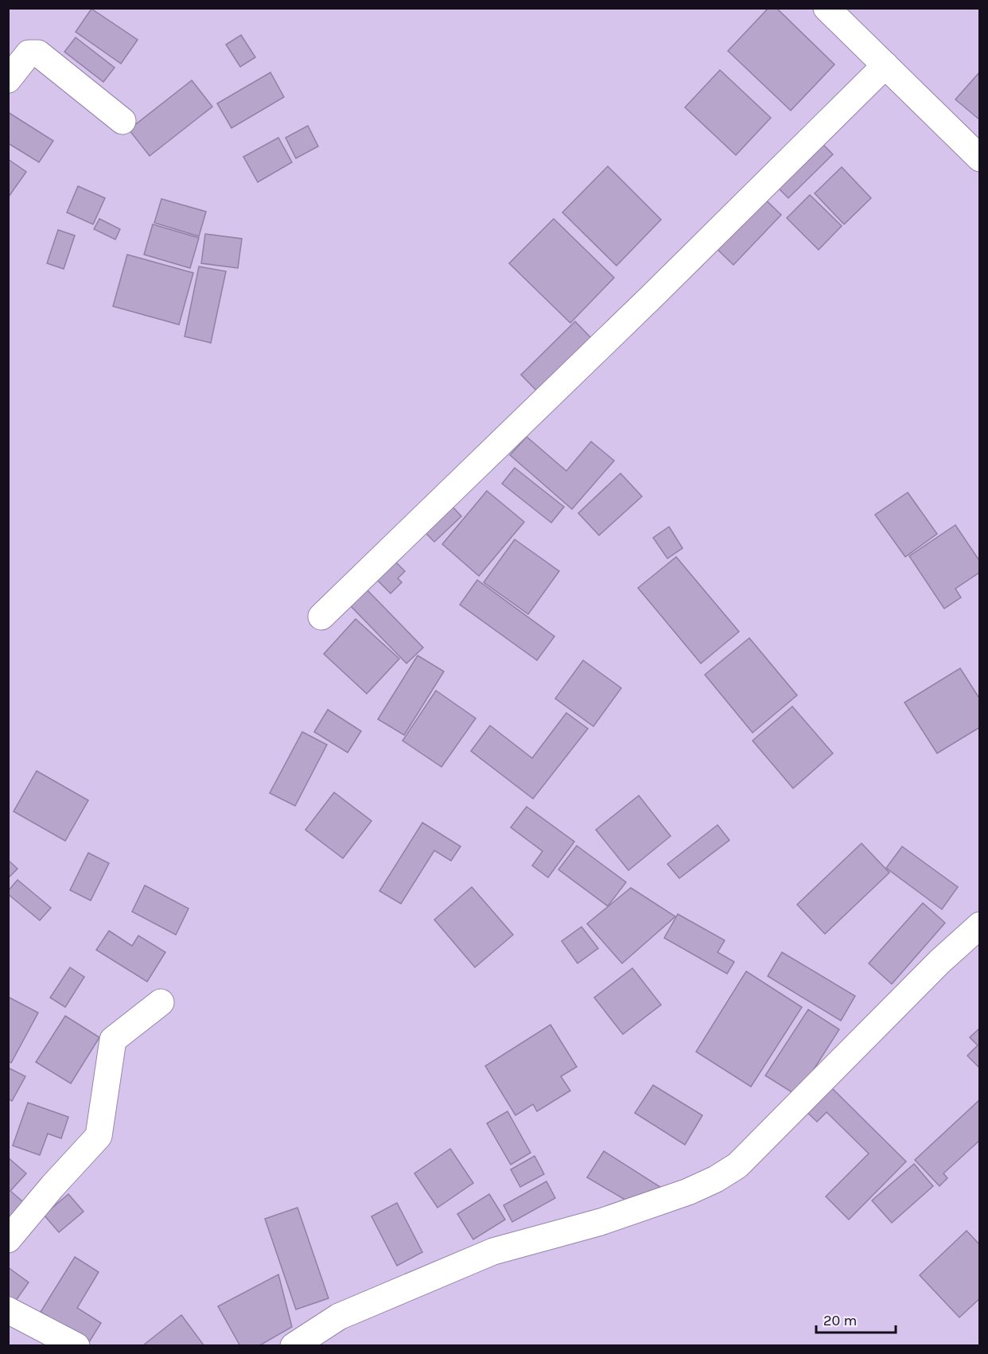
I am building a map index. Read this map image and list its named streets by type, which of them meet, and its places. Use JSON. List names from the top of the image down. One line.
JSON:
{"scale_bar":"20 m"}
